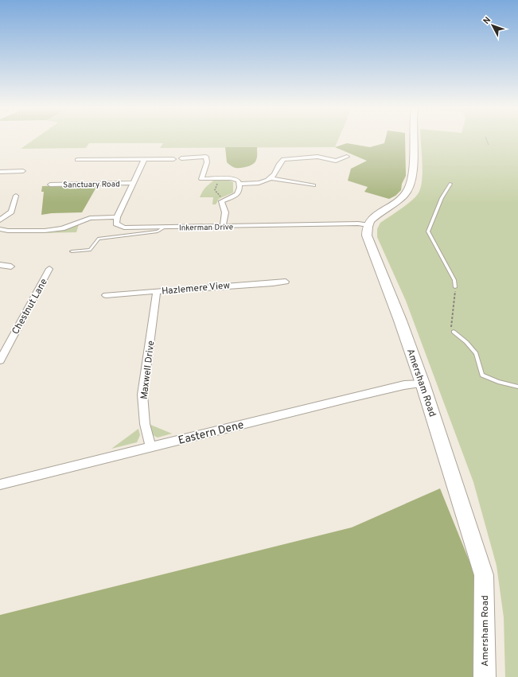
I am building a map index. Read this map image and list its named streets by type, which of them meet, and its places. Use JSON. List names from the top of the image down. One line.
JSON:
{"streets":{"main road":["Amersham Road"],"street":["Sanctuary Road","Inkerman Drive","Hazlemere View","Chestnut Lane","Maxwell Drive","Eastern Dene"]},"crossings":[["Inkerman Drive","Amersham Road"],["Hazlemere View","Maxwell Drive"],["Maxwell Drive","Eastern Dene"],["Amersham Road","Eastern Dene"]],"north":"top left"}
